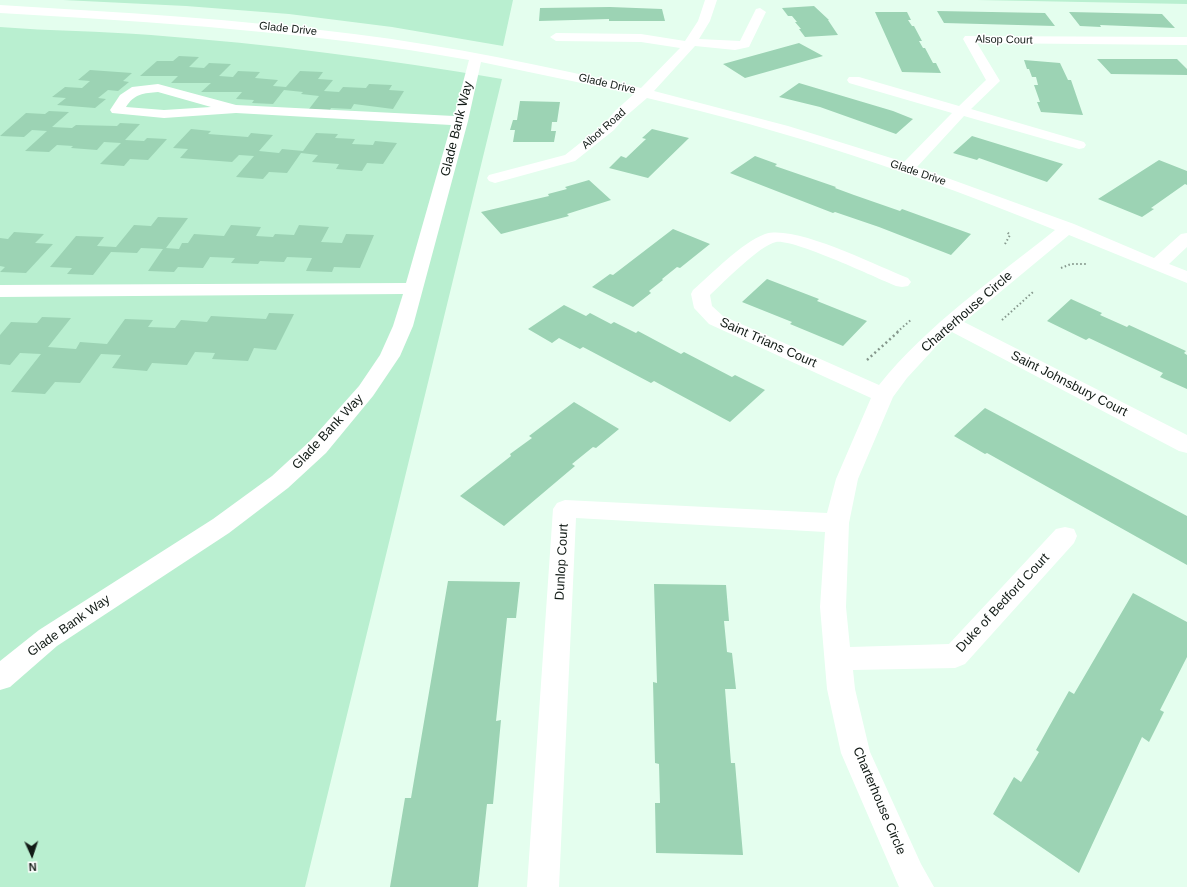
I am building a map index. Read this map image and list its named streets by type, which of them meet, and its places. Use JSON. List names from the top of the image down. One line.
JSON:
{"streets":{"street":["Glade Drive","Alsop Court","Glade Bank Way","Albot Road","Charterhouse Circle","Saint Trians Court","Saint Johnsbury Court","Dunlop Court","Duke of Bedford Court"]},"crossings":[["Glade Drive","Alsop Court"],["Glade Drive","Glade Bank Way"],["Glade Drive","Albot Road"],["Glade Drive","Charterhouse Circle"],["Charterhouse Circle","Saint Trians Court"],["Charterhouse Circle","Saint Johnsbury Court"],["Charterhouse Circle","Dunlop Court"],["Charterhouse Circle","Duke of Bedford Court"]],"north":"bottom"}
